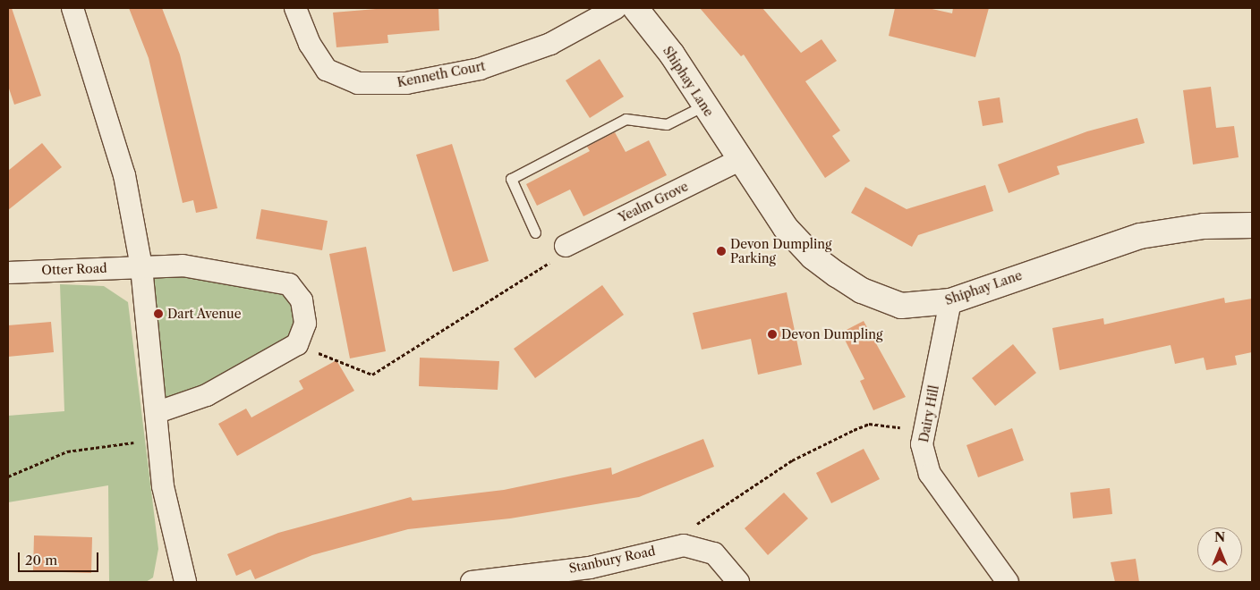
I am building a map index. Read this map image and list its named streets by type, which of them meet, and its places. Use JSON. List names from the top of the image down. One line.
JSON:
{"streets":{"street":["Kenneth Court","Shiphay Lane","Yealm Grove","Otter Road","Dairy Hill","Stanbury Road"]},"crossings":[["Shiphay Lane","Yealm Grove"],["Shiphay Lane","Dairy Hill"]],"places":["Devon Dumpling Parking","Dart Avenue","Devon Dumpling"],"scale_bar":"20 m","north":"top"}
